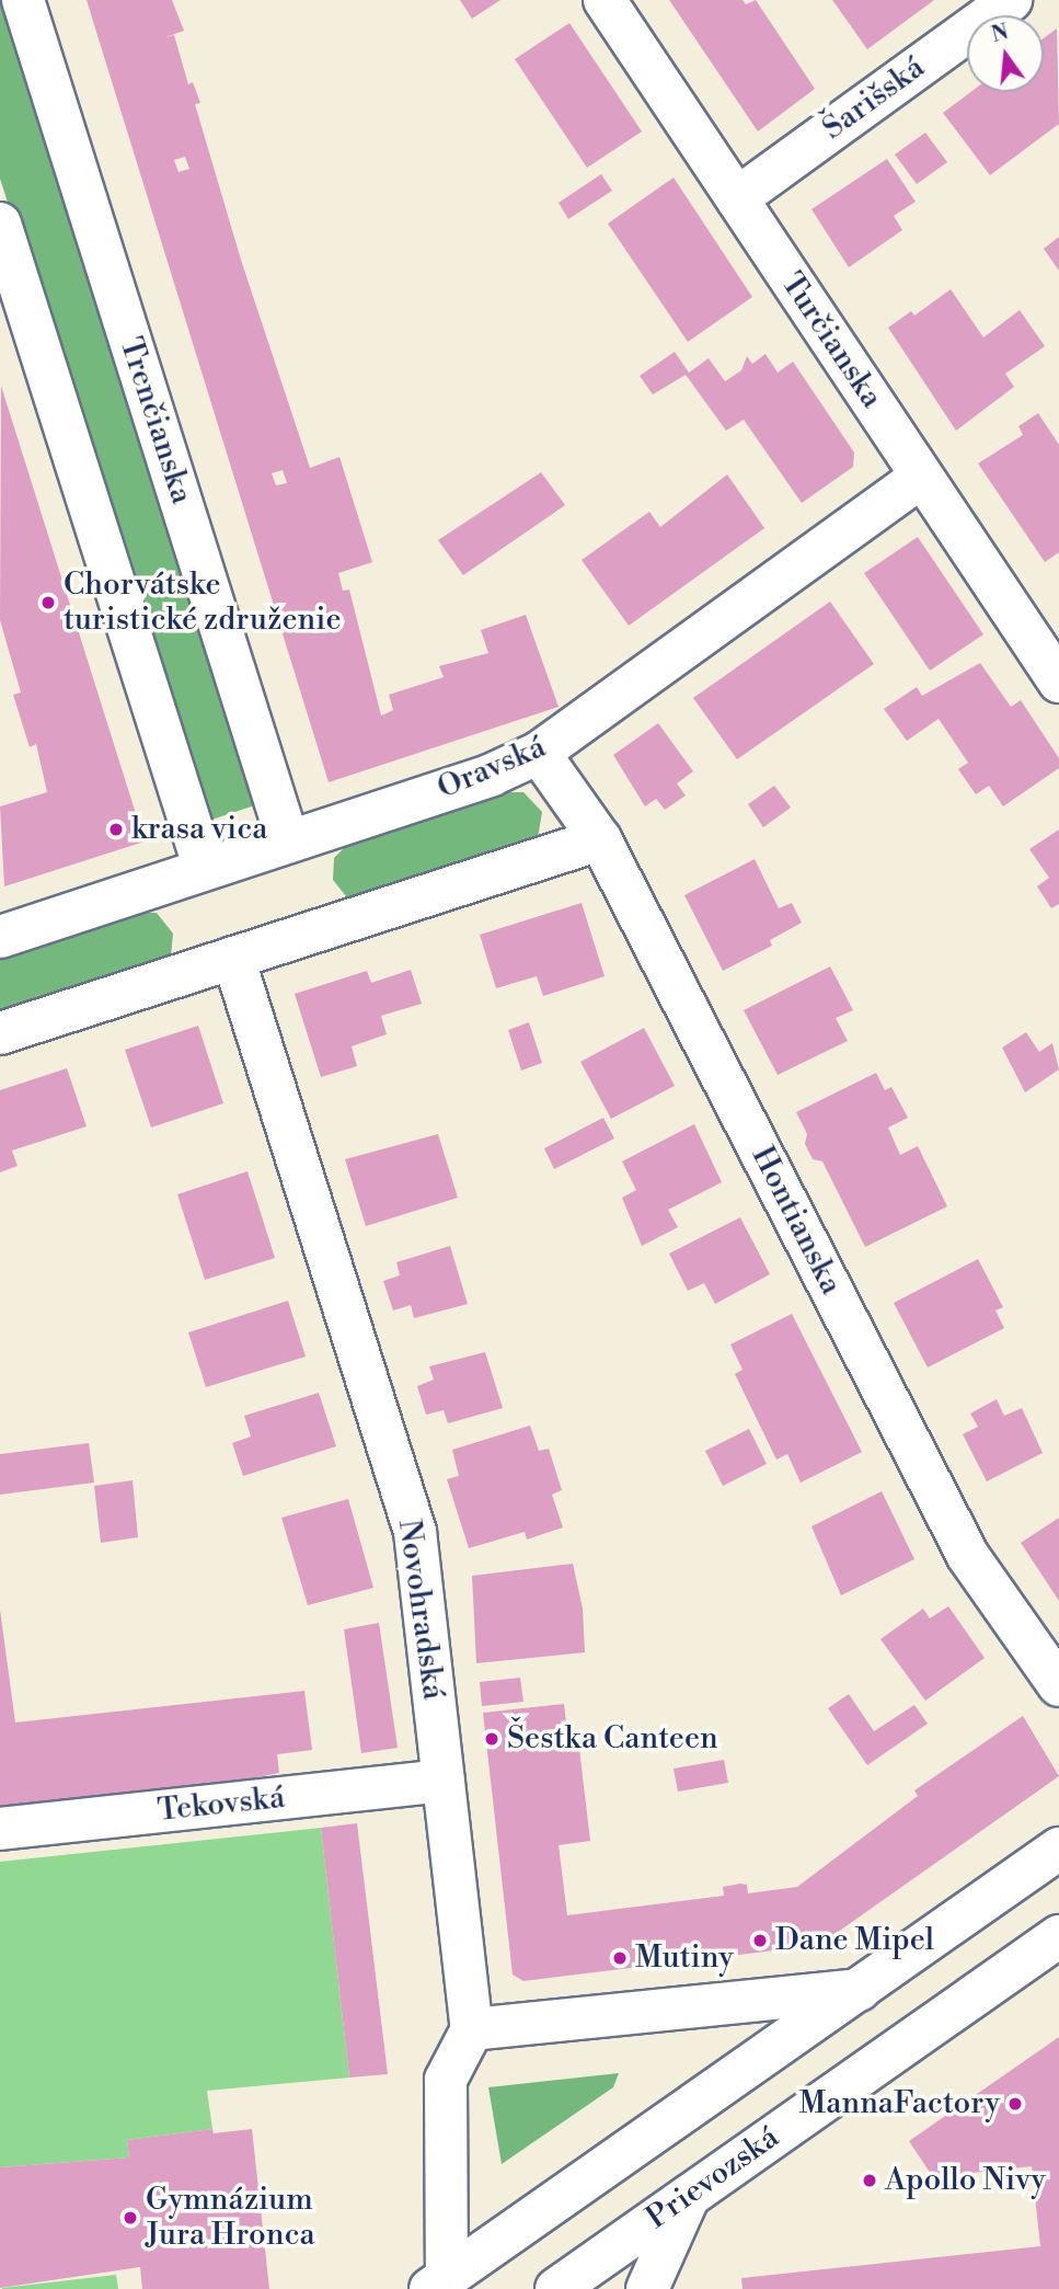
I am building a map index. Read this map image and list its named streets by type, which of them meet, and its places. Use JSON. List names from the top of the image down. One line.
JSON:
{"streets":{"street":["Šarišská","Turčianska","Trenčianska","Oravská","Hontianska","Novohradská","Tekovská","Prievozská"]},"crossings":[["Šarišská","Turčianska"],["Turčianska","Oravská"],["Trenčianska","Oravská"],["Oravská","Hontianska"],["Novohradská","Tekovská"]],"places":["Chorvátske turistické združenie","krasa vica","Šestka Canteen","Dane Mipel","Mutiny","MannaFactory","Apollo Nivy","Gymnázium Jura Hronca"],"north":"top"}
